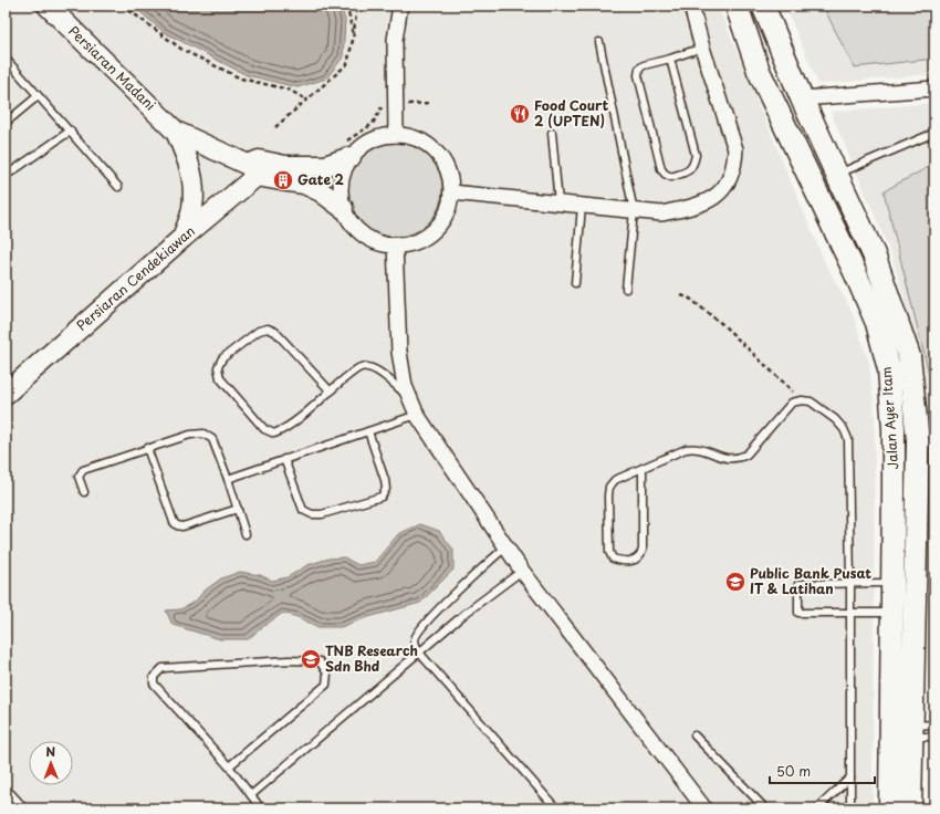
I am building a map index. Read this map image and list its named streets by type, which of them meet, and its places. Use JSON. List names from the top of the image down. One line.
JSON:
{"streets":{"main road":["Jalan Ayer Itam"],"street":["Persiaran Madani","Persiaran Cendekiawan"]},"places":{"restaurant":["Food Court 2 (UPTEN)"],"building":["Gate 2"],"school or university":["Public Bank Pusat IT & Latihan","TNB Research Sdn Bhd"]},"scale_bar":"50 m","north":"top"}
